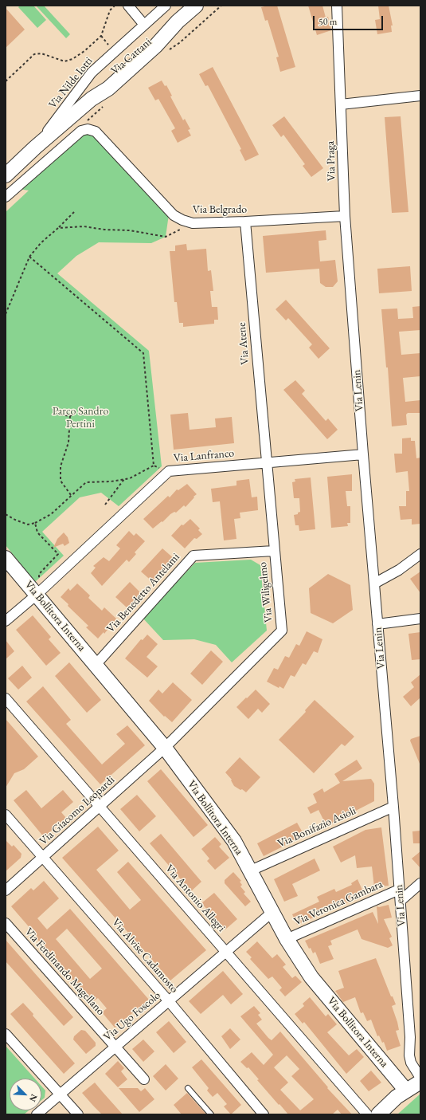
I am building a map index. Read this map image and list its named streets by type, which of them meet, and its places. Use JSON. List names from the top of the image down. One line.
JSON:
{"streets":{"street":["Via Cattani","Via Nilde Iotti","Via Praga","Via Belgrado","Via Atene","Via Lenin","Via Lanfranco","Via Wiligelmo","Via Benedetto Antelami","Via Bollitora Interna","Via Giacomo Leopardi","Via Bonifazio Asioli","Via Antonio Allegri","Via Veronica Gambara","Via Alvise Cadamosto","Via Ferdinando Magellano","Via Ugo Foscolo"]},"crossings":[["Via Cattani","Via Nilde Iotti"],["Via Praga","Via Belgrado"],["Via Praga","Via Lenin"],["Via Belgrado","Via Atene"],["Via Belgrado","Via Lenin"],["Via Atene","Via Lanfranco"],["Via Atene","Via Wiligelmo"],["Via Lenin","Via Lanfranco"],["Via Lenin","Via Bonifazio Asioli"],["Via Lenin","Via Veronica Gambara"],["Via Lanfranco","Via Wiligelmo"],["Via Lanfranco","Via Bollitora Interna"],["Via Wiligelmo","Via Benedetto Antelami"],["Via Wiligelmo","Via Bollitora Interna"],["Via Wiligelmo","Via Giacomo Leopardi"],["Via Benedetto Antelami","Via Bollitora Interna"],["Via Bollitora Interna","Via Giacomo Leopardi"],["Via Bollitora Interna","Via Bonifazio Asioli"],["Via Bollitora Interna","Via Veronica Gambara"],["Via Bollitora Interna","Via Ugo Foscolo"],["Via Giacomo Leopardi","Via Antonio Allegri"],["Via Giacomo Leopardi","Via Alvise Cadamosto"],["Via Antonio Allegri","Via Ugo Foscolo"],["Via Alvise Cadamosto","Via Ugo Foscolo"],["Via Ferdinando Magellano","Via Ugo Foscolo"]],"parks":["Parco Sandro Pertini"],"scale_bar":"50 m","north":"bottom right"}
